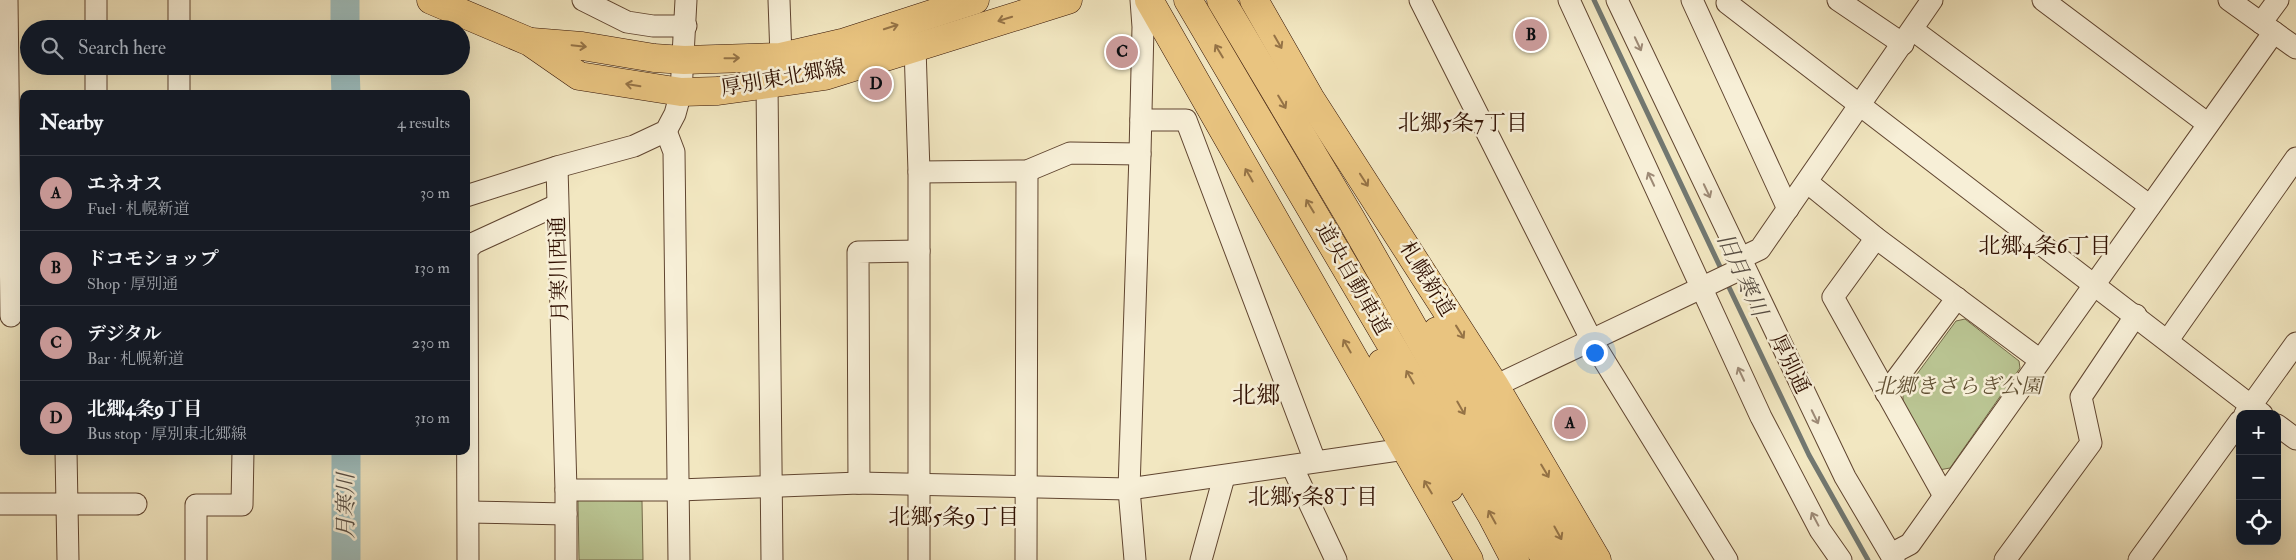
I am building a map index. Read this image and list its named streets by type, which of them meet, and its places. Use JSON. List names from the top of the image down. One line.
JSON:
{"streets":{"main road":["厚別東北郷線","道央自動車道","札幌新道"],"street":["月寒川西通","厚別通"]},"districts":["北郷5条7丁目","北郷4条6丁目","北郷","北郷5条8丁目","北郷5条9丁目"],"water":["旧月寒川","月寒川"],"parks":["北郷きさらぎ公園"],"page":{"pins":["B","C","D","A"],"search":"Search here","heading":["Nearby","4 results"],"list":[{"mark":"A","name":"エネオス","note":"Fuel · 札幌新道","value":"30 m"},{"mark":"B","name":"ドコモショップ","note":"Shop · 厚別通","value":"130 m"},{"mark":"C","name":"デジタル","note":"Bar · 札幌新道","value":"230 m"},{"mark":"D","name":"北郷4条9丁目","note":"Bus stop · 厚別東北郷線","value":"310 m"}],"map_buttons":["+","−"]}}
